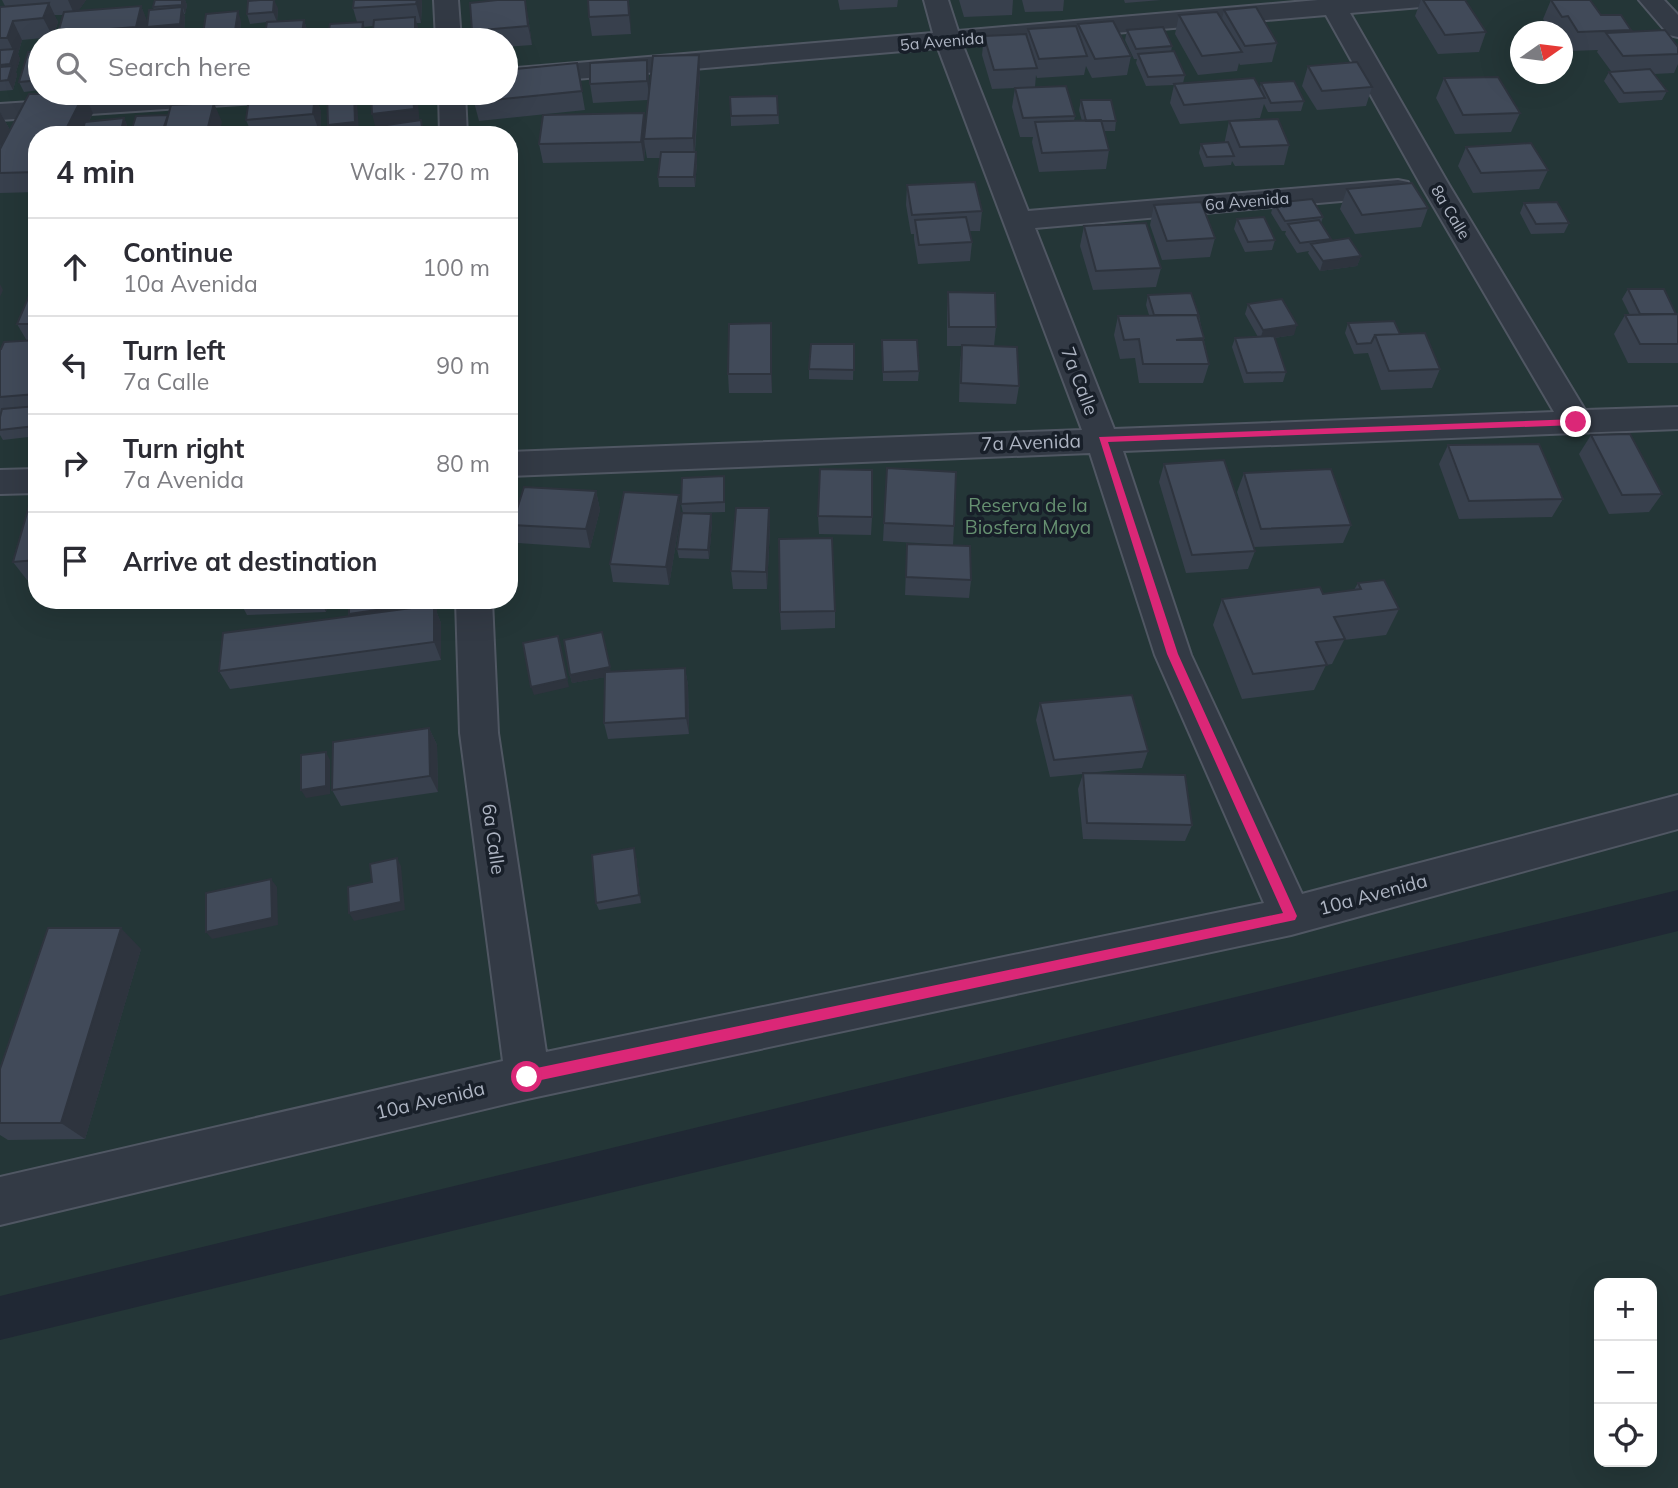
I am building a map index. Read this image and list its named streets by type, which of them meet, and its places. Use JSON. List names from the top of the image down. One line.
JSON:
{"streets":{"street":["5a Avenida","6a Avenida","8a Calle","7a Calle","7a Avenida","6a Calle","10a Avenida"]},"crossings":[["5a Avenida","8a Calle"],["5a Avenida","7a Calle"],["6a Avenida","8a Calle"],["6a Avenida","7a Calle"],["8a Calle","7a Avenida"],["7a Calle","7a Avenida"],["7a Calle","10a Avenida"],["6a Calle","10a Avenida"]],"parks":["Reserva de la Biosfera Maya"],"north":"right","page":{"search":"Search here","heading":["4 min","Walk · 270 m"],"list":[["Continue","10a Avenida","100 m"],["Turn left","7a Calle","90 m"],["Turn right","7a Avenida","80 m"],"Arrive at destination"],"map_buttons":["+","−"]}}
